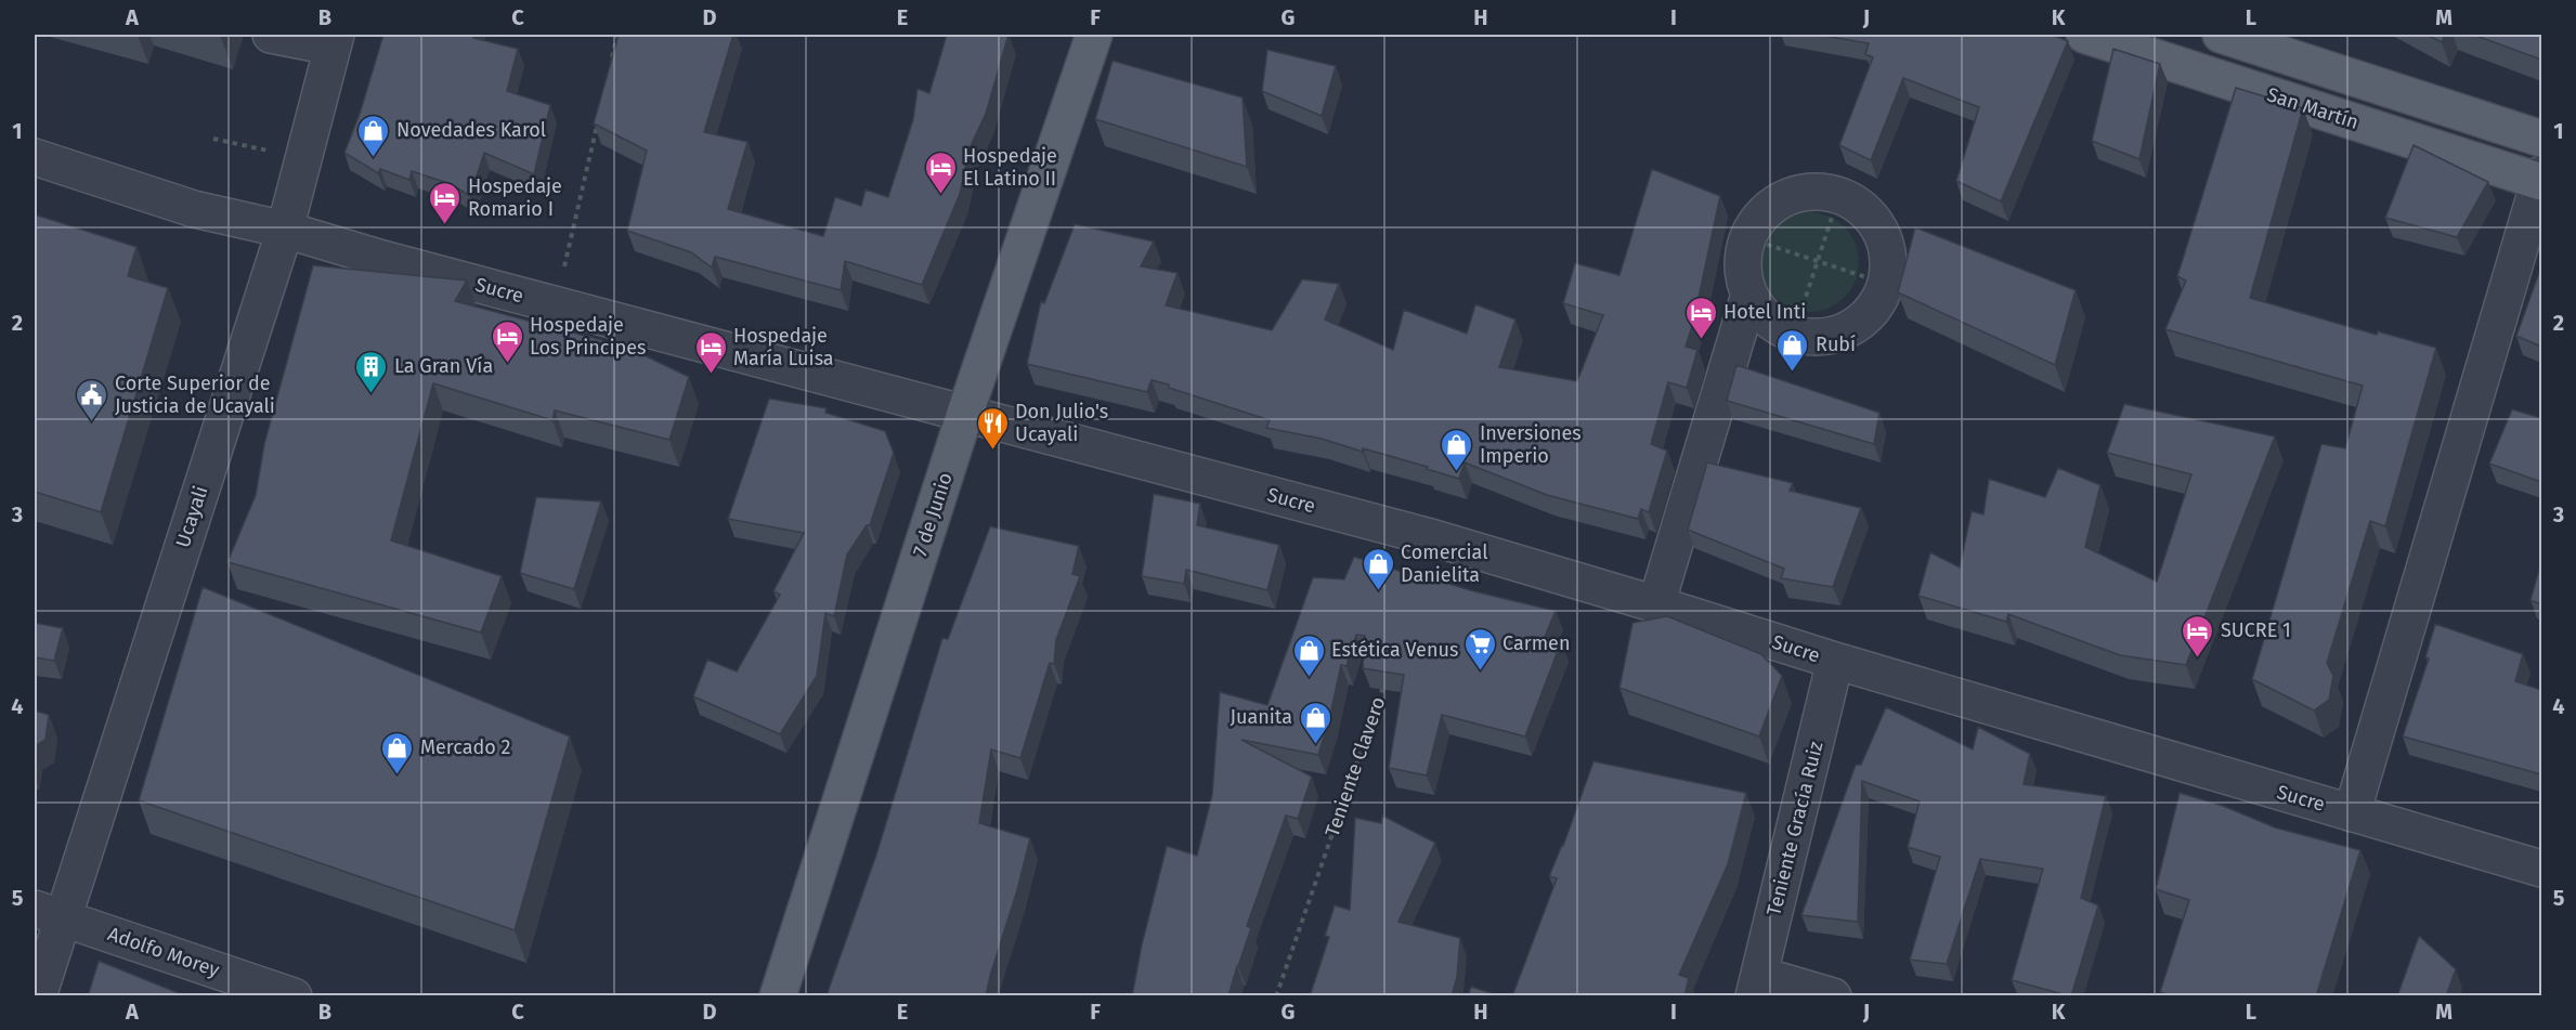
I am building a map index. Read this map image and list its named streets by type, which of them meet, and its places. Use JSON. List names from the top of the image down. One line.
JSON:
{"streets":{"main road":["San Martín","7 de Junio"],"street":["Sucre","Ucayali","Teniente Gracía Ruiz","Adolfo Morey"],"path":["Teniente Clavero"]},"crossings":[["Sucre","7 de Junio"],["Sucre","Ucayali"],["Sucre","Teniente Gracía Ruiz"],["Ucayali","Adolfo Morey"]],"places":{"shop":["Novedades Karol","Rubí","Inversiones Imperio","Comercial Danielita","Estética Venus","Juanita","Mercado 2"],"hotel":["Hospedaje El Latino II","Hospedaje Romario I","Hotel Inti","Hospedaje Los Principes","Hospedaje María Luisa","SUCRE 1"],"building":["La Gran Vía"],"public building":["Corte Superior de Justicia de Ucayali"],"restaurant":["Don Julio's Ucayali"],"supermarket":["Carmen"]},"grid":{"columns":["A","B","C","D","E","F","G","H","I","J","K","L","M"],"rows":["1","2","3","4","5"]}}
